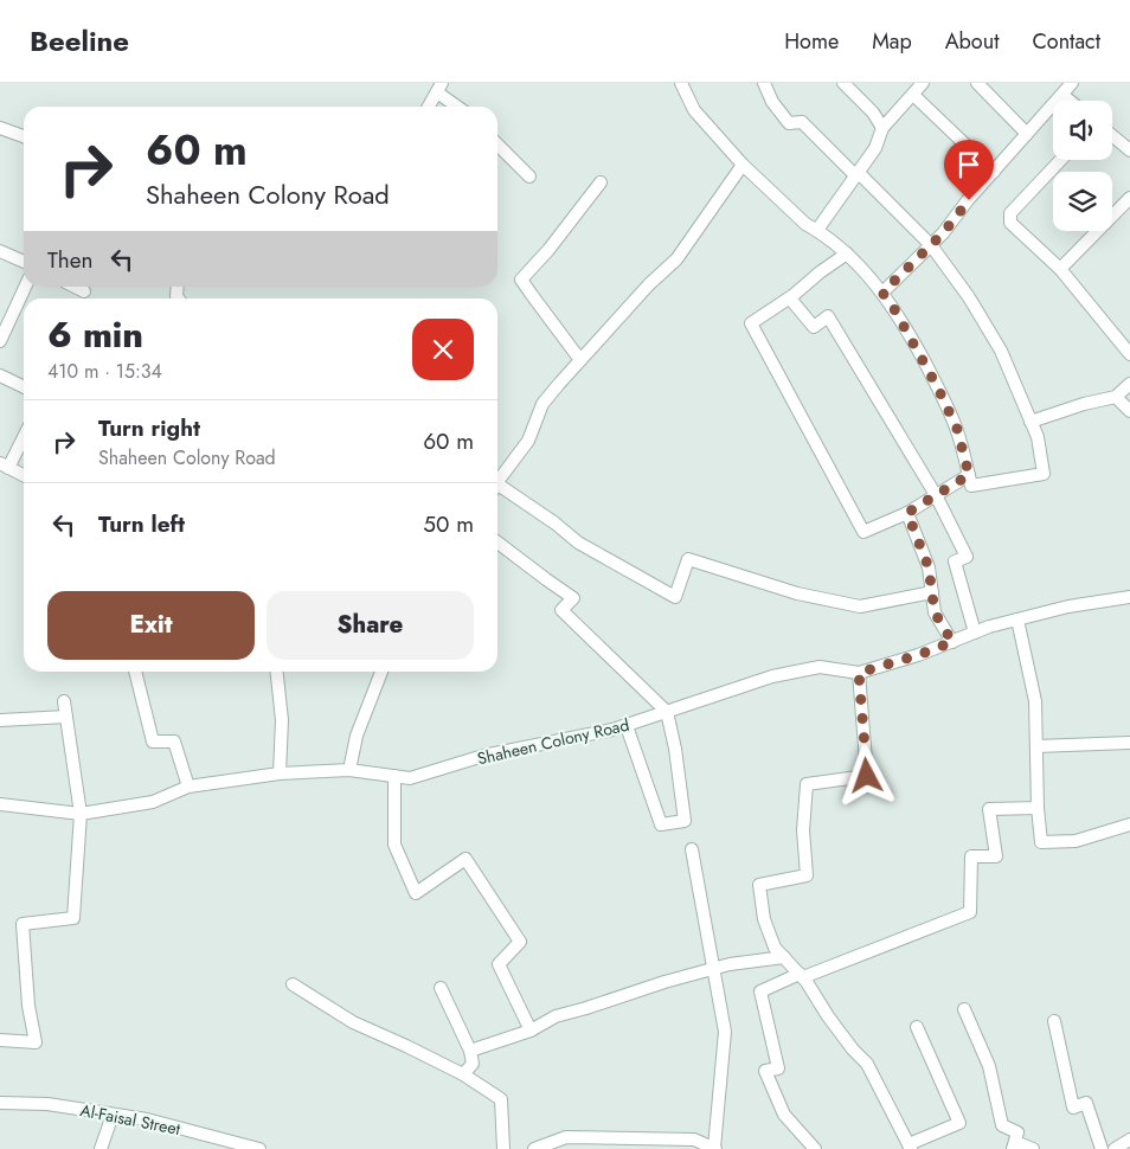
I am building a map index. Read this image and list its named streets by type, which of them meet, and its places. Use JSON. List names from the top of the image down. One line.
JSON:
{"streets":{"street":["Shaheen Colony Road","Al-Faisal Street"]},"page":{"header":"Beeline","nav":["Home","Map","About","Contact"],"turn":["60 m","Shaheen Colony Road"],"then":"Then","heading":["6 min","410 m · 15:34"],"list":[{"name":"Turn right","note":"Shaheen Colony Road","value":"60 m"},{"name":"Turn left","value":"50 m"}],"buttons":["Exit","Share"]}}
